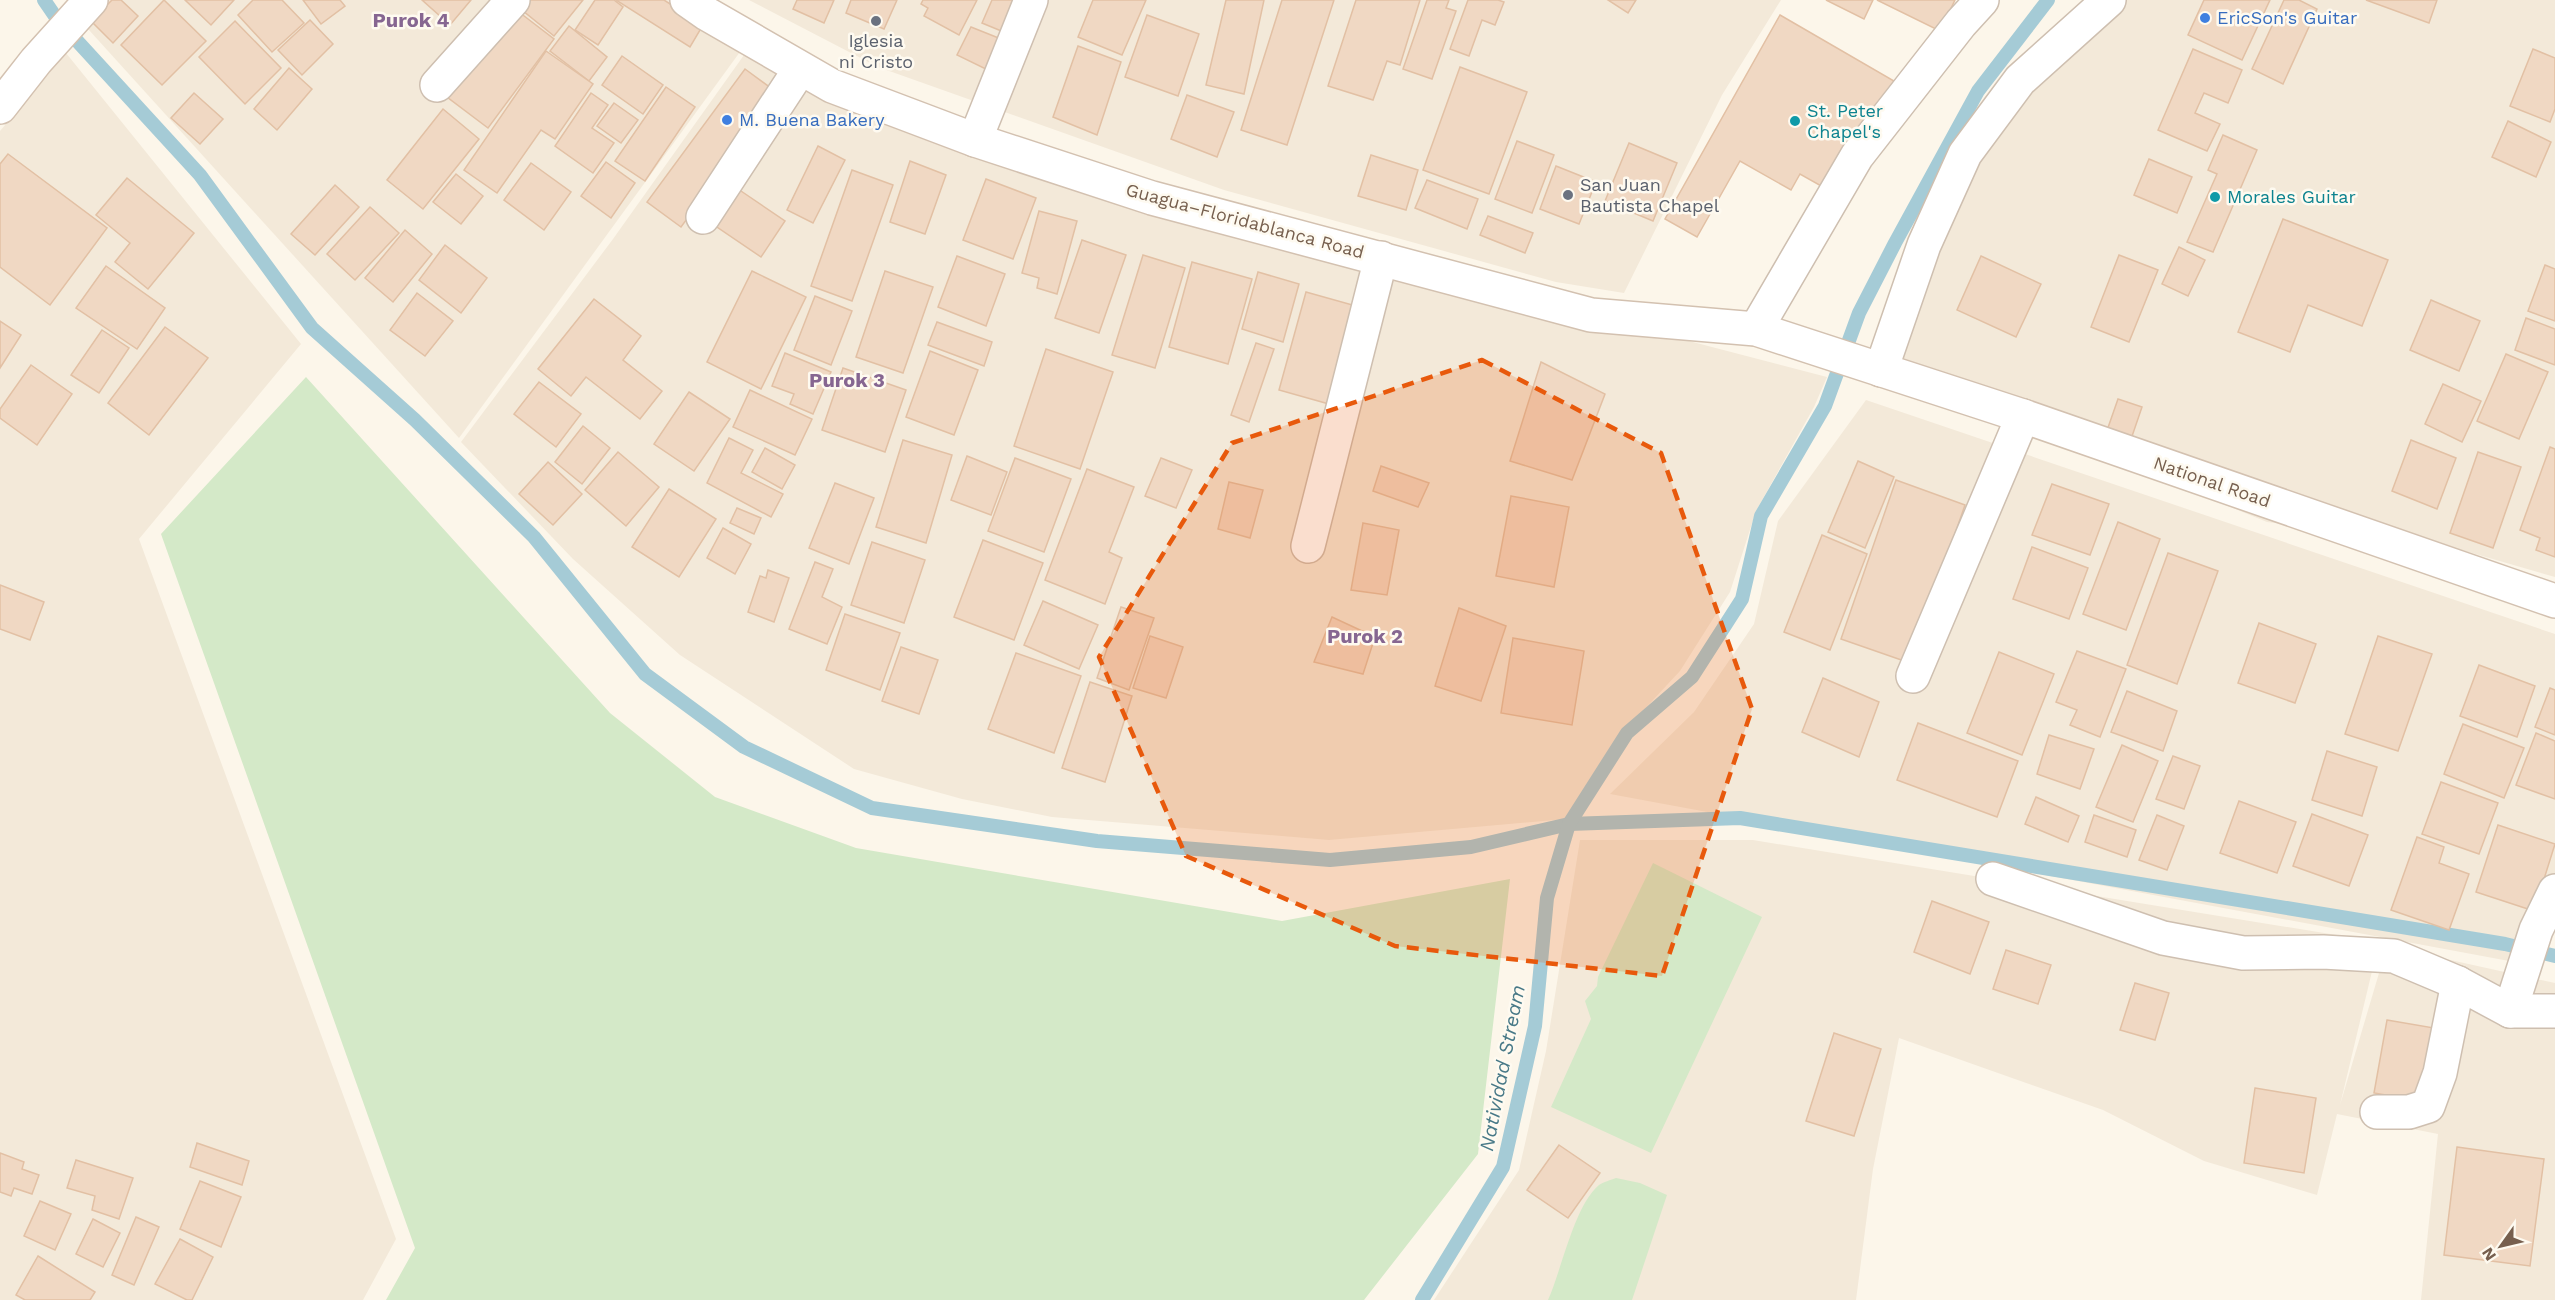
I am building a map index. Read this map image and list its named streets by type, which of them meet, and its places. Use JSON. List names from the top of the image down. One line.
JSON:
{"streets":{"street":["Guagua–Floridablanca Road","National Road"]},"crossings":[["Guagua–Floridablanca Road","National Road"]],"districts":["Purok 4","Purok 3","Purok 2"],"water":["Natividad Stream"],"places":["EricSon's Guitar","Iglesia ni Cristo","M. Buena Bakery","St. Peter Chapel's","San Juan Bautista Chapel","Morales Guitar"],"north":"bottom left"}
